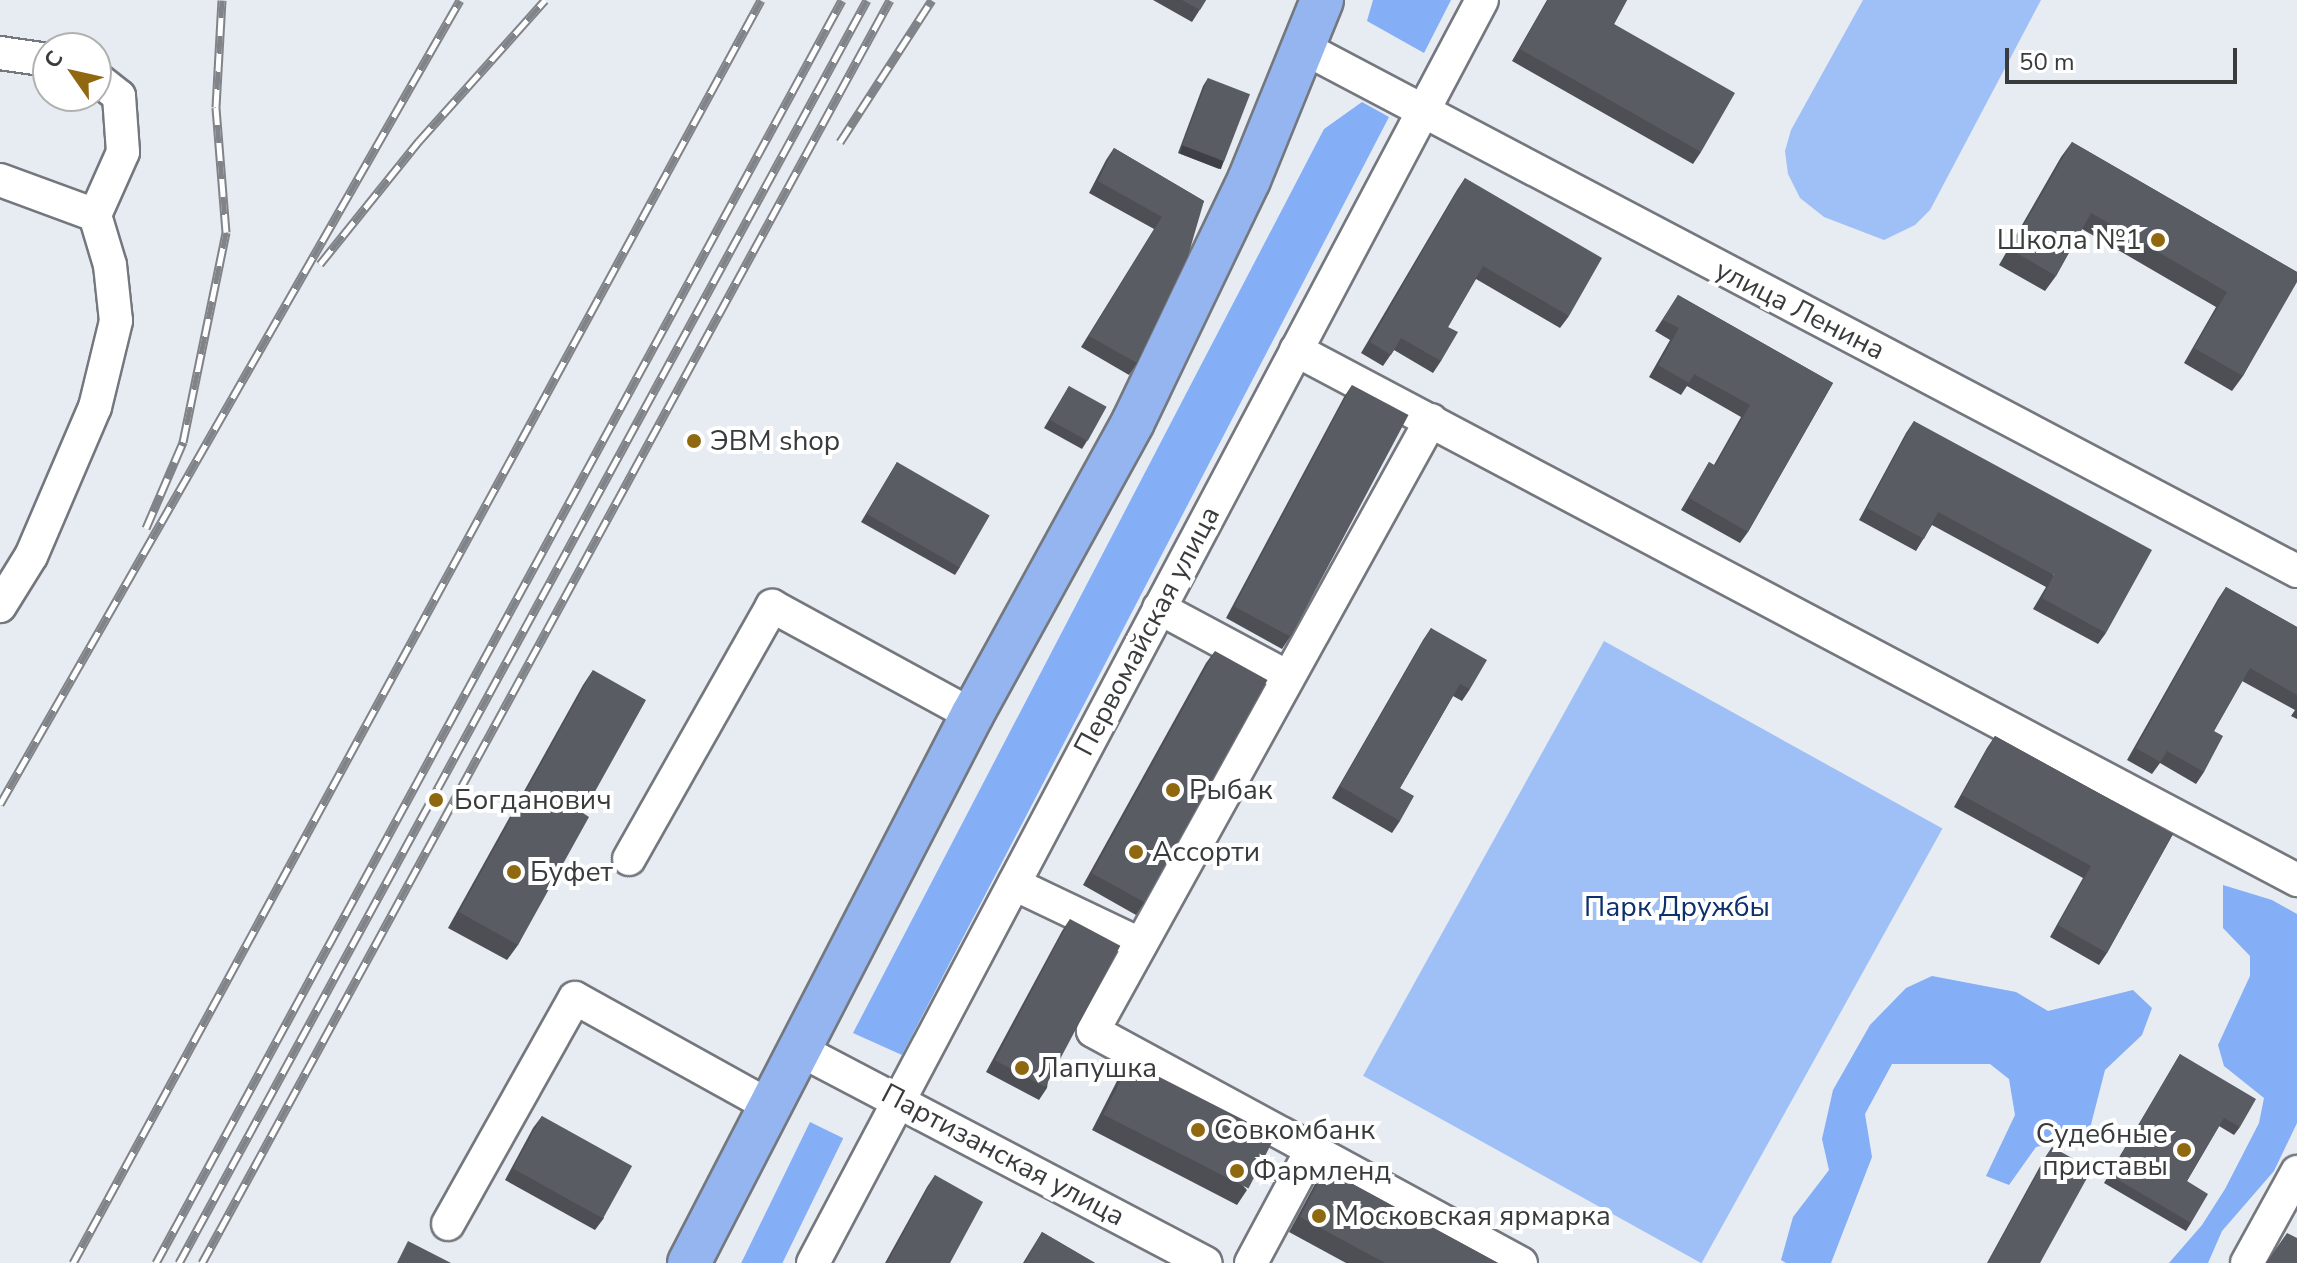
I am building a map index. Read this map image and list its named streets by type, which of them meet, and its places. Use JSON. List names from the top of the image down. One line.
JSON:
{"streets":{"street":["улица Ленина","Первомайская улица","Партизанская улица"]},"crossings":[["улица Ленина","Первомайская улица"],["Первомайская улица","Партизанская улица"]],"parks":["Парк Дружбы"],"places":["Школа №1","ЭВМ shop","Рыбак","Богданович","Ассорти","Буфет","Лапушка","Совкомбанк","Судебные приставы","Фармленд","Московская ярмарка"],"scale_bar":"50 m","north":"top left"}
